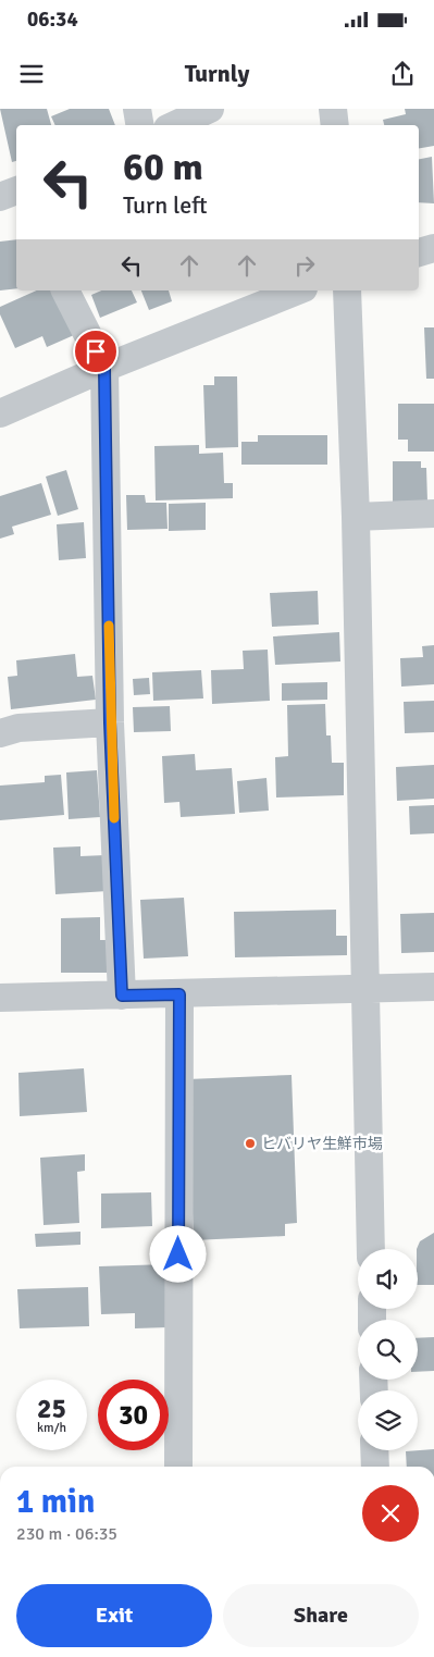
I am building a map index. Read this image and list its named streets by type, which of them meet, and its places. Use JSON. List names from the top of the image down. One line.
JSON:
{"places":["ヒバリヤ生鮮市場"],"page":{"status":"06:34","header":"Turnly","turn":["60 m","Turn left"],"speed":"25 km/h","limit":"30","heading":["1 min","230 m · 06:35"],"buttons":["Exit","Share"]}}
